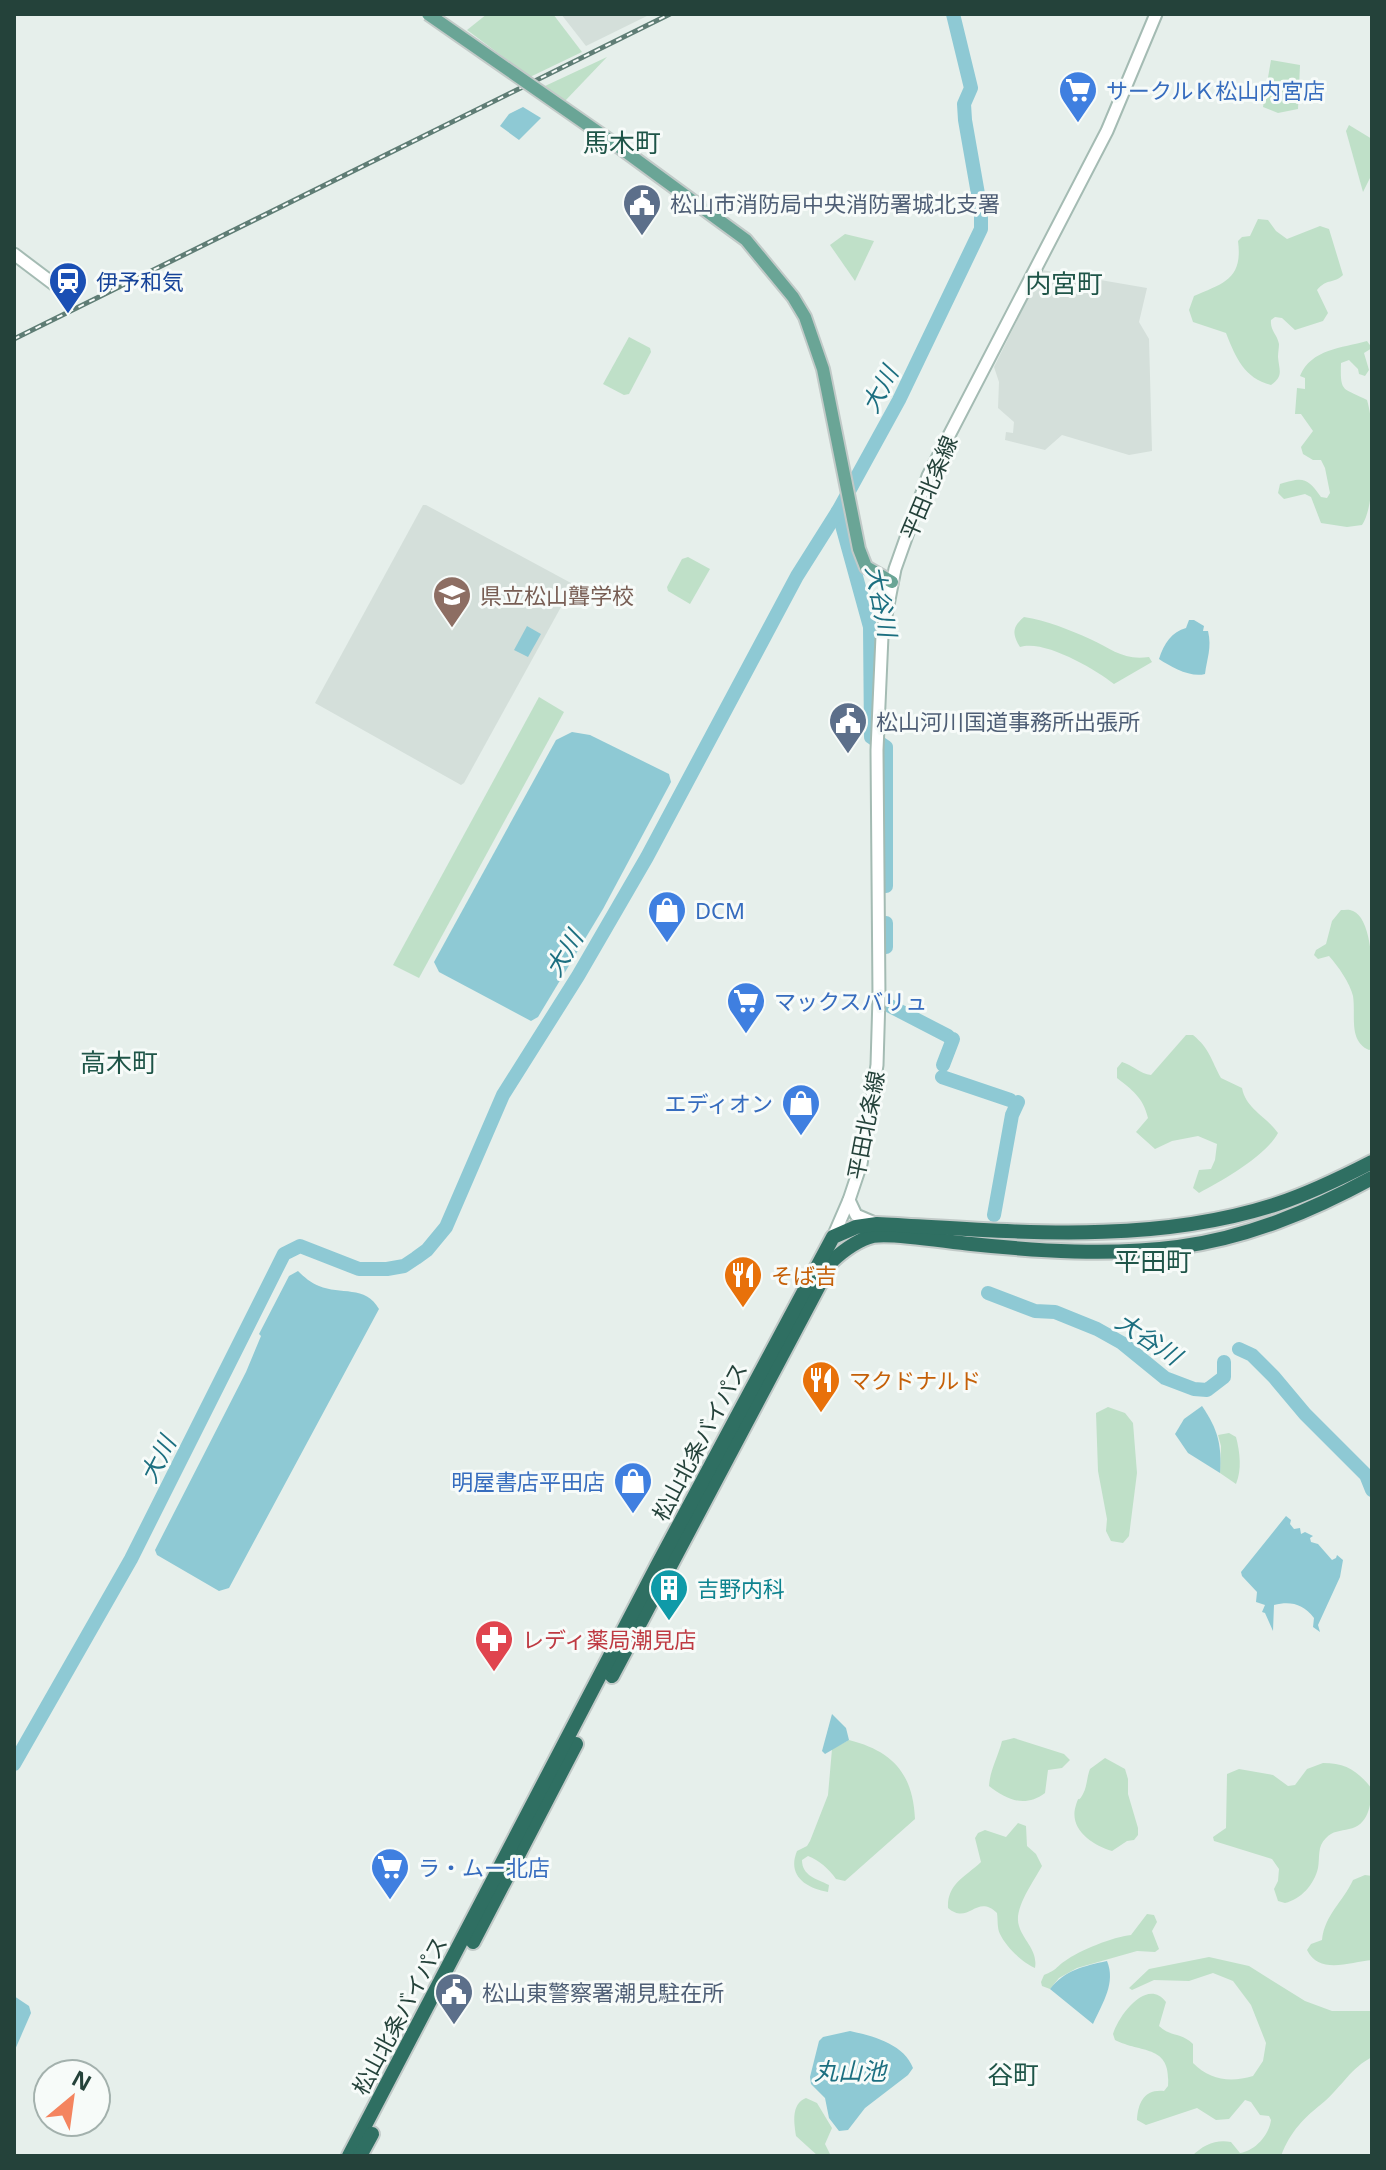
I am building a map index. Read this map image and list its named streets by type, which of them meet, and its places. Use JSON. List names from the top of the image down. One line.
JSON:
{"streets":{"highway":["松山北条バイパス"],"main road":["平田北条線"]},"crossings":[["平田北条線","松山北条バイパス"]],"districts":["馬木町","内宮町","高木町","平田町","谷町"],"water":["大川","大谷川","丸山池"],"places":{"supermarket":["サークルＫ松山内宮店","マックスバリュ","ラ・ムー北店"],"public building":["松山市消防局中央消防署城北支署","松山河川国道事務所出張所","松山東警察署潮見駐在所"],"station":["伊予和気"],"school or university":["県立松山聾学校"],"shop":["DCM","エディオン","明屋書店平田店"],"restaurant":["そば吉","マクドナルド"],"building":["吉野内科"],"pharmacy":["レディ薬局潮見店"]},"north":"top right"}
